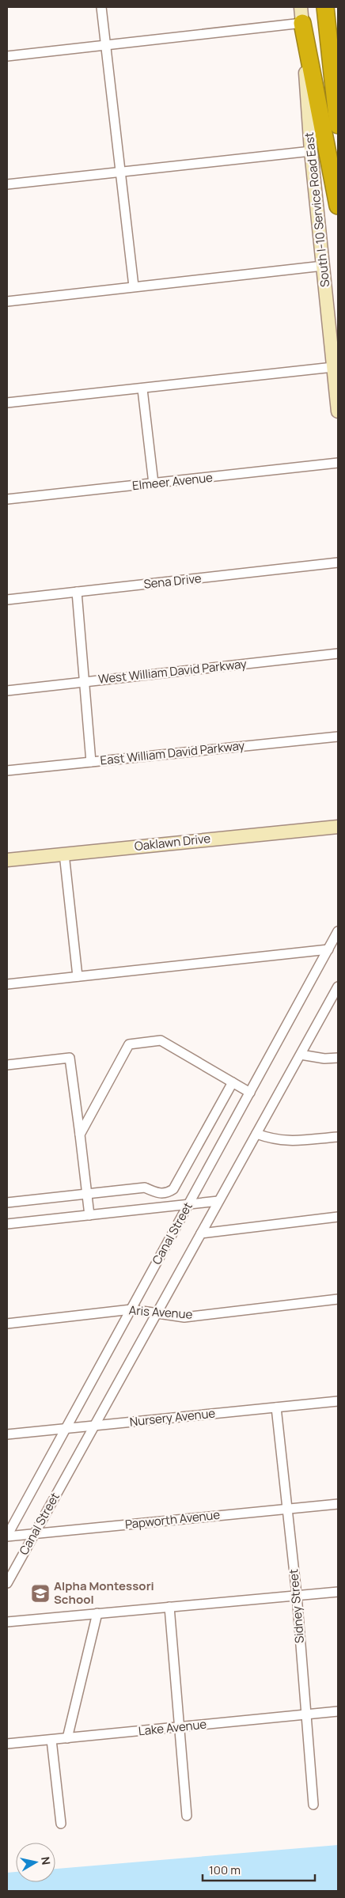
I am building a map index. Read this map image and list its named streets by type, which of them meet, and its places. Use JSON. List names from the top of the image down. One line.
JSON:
{"streets":{"street":["South I-10 Service Road East","Elmeer Avenue","Sena Drive","West William David Parkway","East William David Parkway","Oaklawn Drive","Canal Street","Aris Avenue","Nursery Avenue","Papworth Avenue","Sidney Street","Lake Avenue"]},"crossings":[["Canal Street","Aris Avenue"],["Canal Street","Nursery Avenue"],["Canal Street","Papworth Avenue"],["Nursery Avenue","Sidney Street"],["Papworth Avenue","Sidney Street"],["Sidney Street","Lake Avenue"]],"places":{"school or university":["Alpha Montessori School"]},"scale_bar":"100 m","north":"right"}
